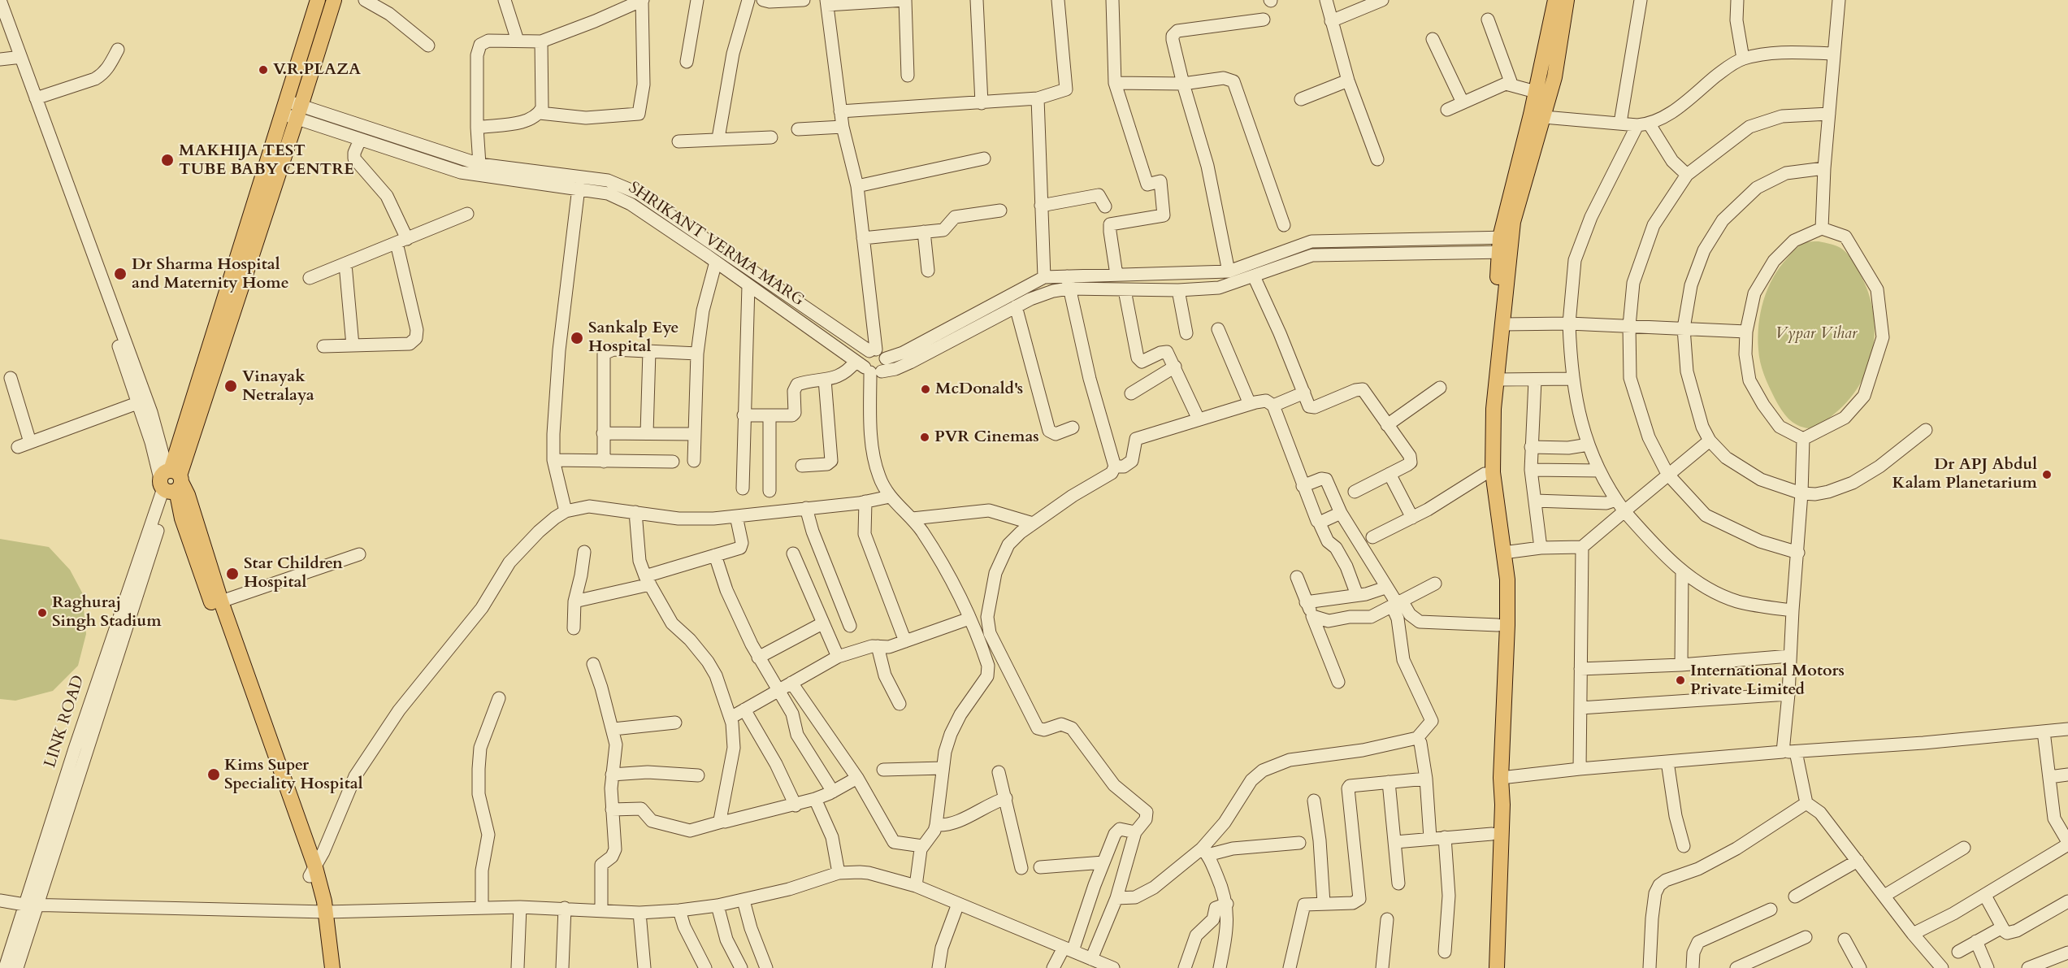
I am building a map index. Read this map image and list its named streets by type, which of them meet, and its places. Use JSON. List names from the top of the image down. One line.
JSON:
{"streets":{"main road":["LINK ROAD"],"street":["SHRIKANT VERMA MARG"]},"crossings":[["SHRIKANT VERMA MARG","LINK ROAD"]],"parks":["Vypar Vihar"],"places":["V.R.PLAZA","MAKHIJA TEST TUBE BABY CENTRE","Dr Sharma Hospital and Maternity Home","Sankalp Eye Hospital","Vinayak Netralaya","McDonald's","PVR Cinemas","Dr APJ Abdul Kalam Planetarium","Star Children Hospital","Raghuraj Singh Stadium","International Motors Private Limited","Kims Super Speciality Hospital"]}
